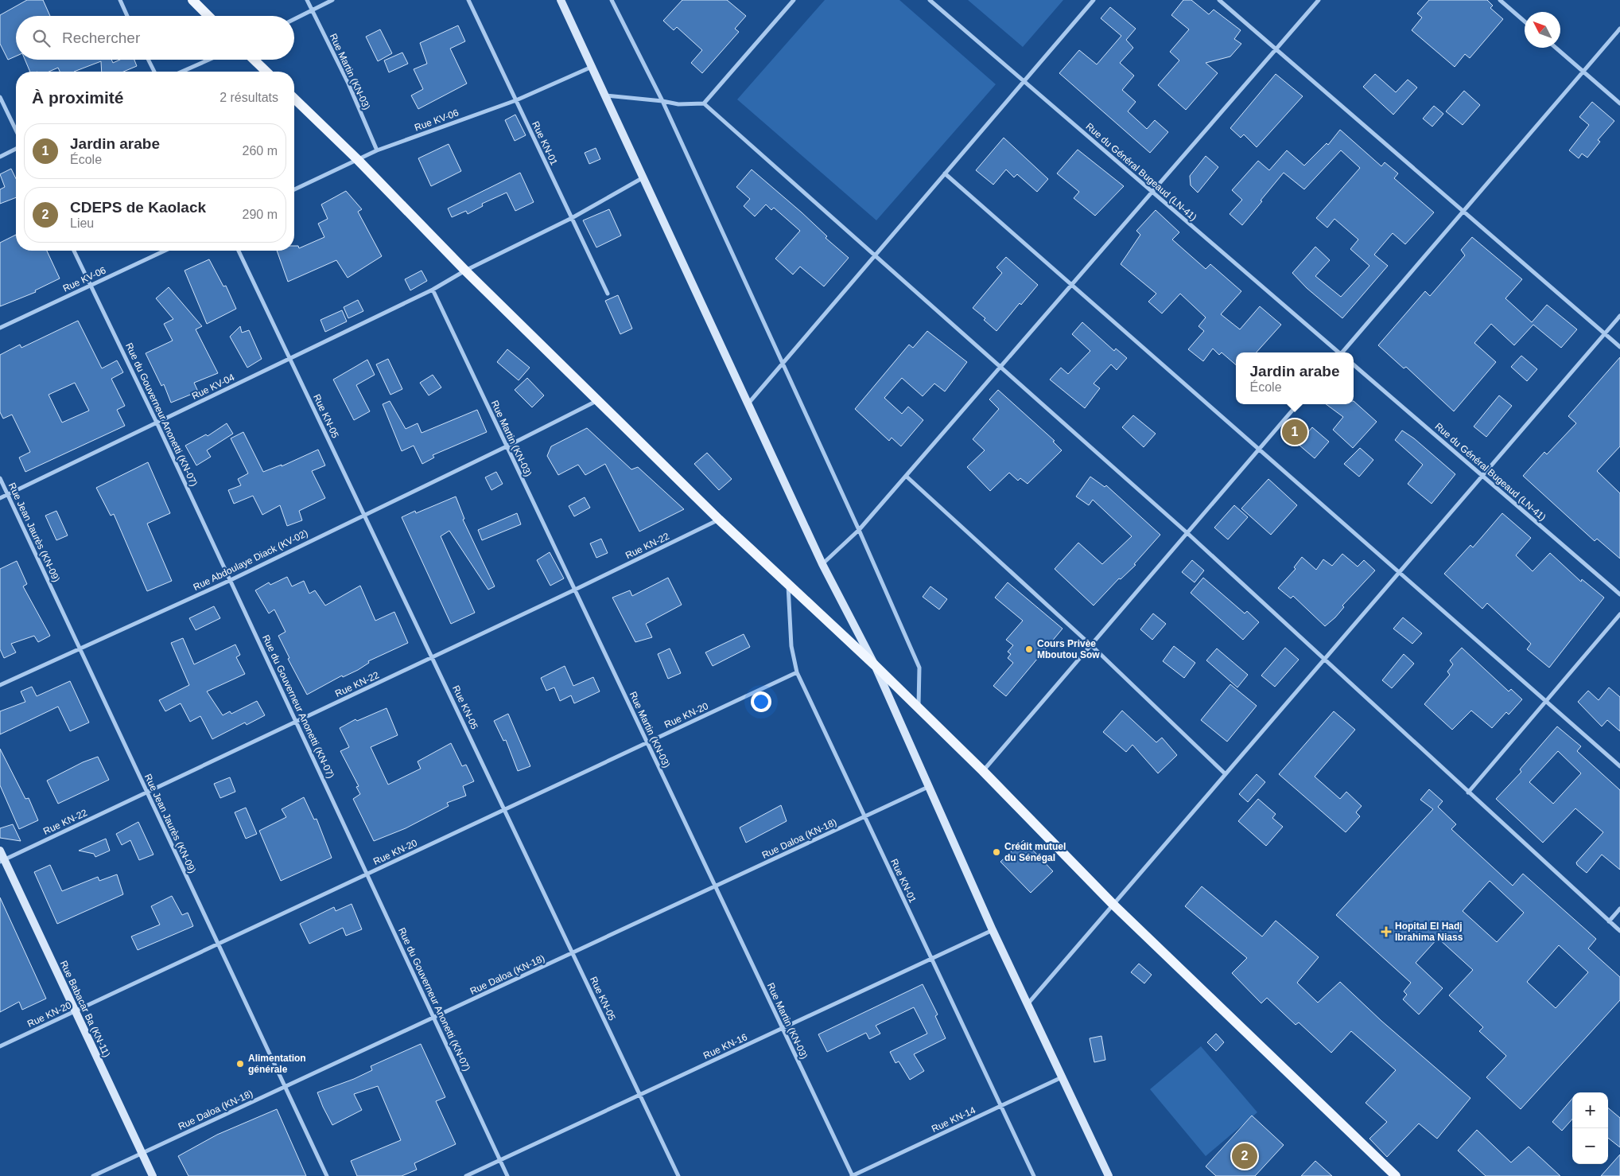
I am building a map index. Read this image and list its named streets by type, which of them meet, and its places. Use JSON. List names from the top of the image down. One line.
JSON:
{"streets":{"street":["Rue Martin (KN-03)","Rue KV-06","Rue KN-01","Rue du Général Bugeaud (LN-41)","Rue KV-04","Rue du Gouverneur Anonetti (KN-07)","Rue KN-05","Rue Jean Jaurès (KN-09)","Rue KN-22","Rue Abdoulaye Diack (KV-02)","Rue KN-20","Rue Daloa (KN-18)","Rue Babacar Ba (KN-11)","Rue KN-16","Rue KN-14"]},"crossings":[["Rue Martin (KN-03)","Rue KV-06"],["Rue Martin (KN-03)","Rue KV-04"],["Rue Martin (KN-03)","Rue KN-22"],["Rue Martin (KN-03)","Rue Abdoulaye Diack (KV-02)"],["Rue Martin (KN-03)","Rue KN-20"],["Rue Martin (KN-03)","Rue Daloa (KN-18)"],["Rue Martin (KN-03)","Rue KN-16"],["Rue Martin (KN-03)","Rue KN-14"],["Rue KV-06","Rue KN-01"],["Rue KV-06","Rue du Gouverneur Anonetti (KN-07)"],["Rue KN-01","Rue KV-04"],["Rue KN-01","Rue KN-20"],["Rue KN-01","Rue Daloa (KN-18)"],["Rue KN-01","Rue KN-16"],["Rue KN-01","Rue KN-14"],["Rue KV-04","Rue du Gouverneur Anonetti (KN-07)"],["Rue KV-04","Rue KN-05"],["Rue KV-04","Rue Jean Jaurès (KN-09)"],["Rue du Gouverneur Anonetti (KN-07)","Rue KN-22"],["Rue du Gouverneur Anonetti (KN-07)","Rue Abdoulaye Diack (KV-02)"],["Rue du Gouverneur Anonetti (KN-07)","Rue KN-20"],["Rue du Gouverneur Anonetti (KN-07)","Rue Daloa (KN-18)"],["Rue du Gouverneur Anonetti (KN-07)","Rue KN-16"],["Rue KN-05","Rue KN-22"],["Rue KN-05","Rue Abdoulaye Diack (KV-02)"],["Rue KN-05","Rue KN-20"],["Rue KN-05","Rue Daloa (KN-18)"],["Rue KN-05","Rue KN-16"],["Rue Jean Jaurès (KN-09)","Rue KN-22"],["Rue Jean Jaurès (KN-09)","Rue Abdoulaye Diack (KV-02)"],["Rue Jean Jaurès (KN-09)","Rue KN-20"],["Rue Jean Jaurès (KN-09)","Rue Daloa (KN-18)"],["Rue KN-22","Rue Babacar Ba (KN-11)"],["Rue KN-20","Rue Babacar Ba (KN-11)"],["Rue Daloa (KN-18)","Rue Babacar Ba (KN-11)"]],"places":{"other":["Cours Privèe Mboutou Sow","Crédit mutuel du Sénégal","Alimentation générale"],"health":["Hopital El Hadj Ibrahima Niass"]},"north":"top left","page":{"search":"Rechercher","heading":["À proximité","2 résultats"],"list":[{"mark":"1","name":"Jardin arabe","note":"École","value":"260 m"},{"mark":"2","name":"CDEPS de Kaolack","note":"Lieu","value":"290 m"}],"popup":["Jardin arabe","École"],"pins":["1","2"],"map_buttons":["+","−"]}}
